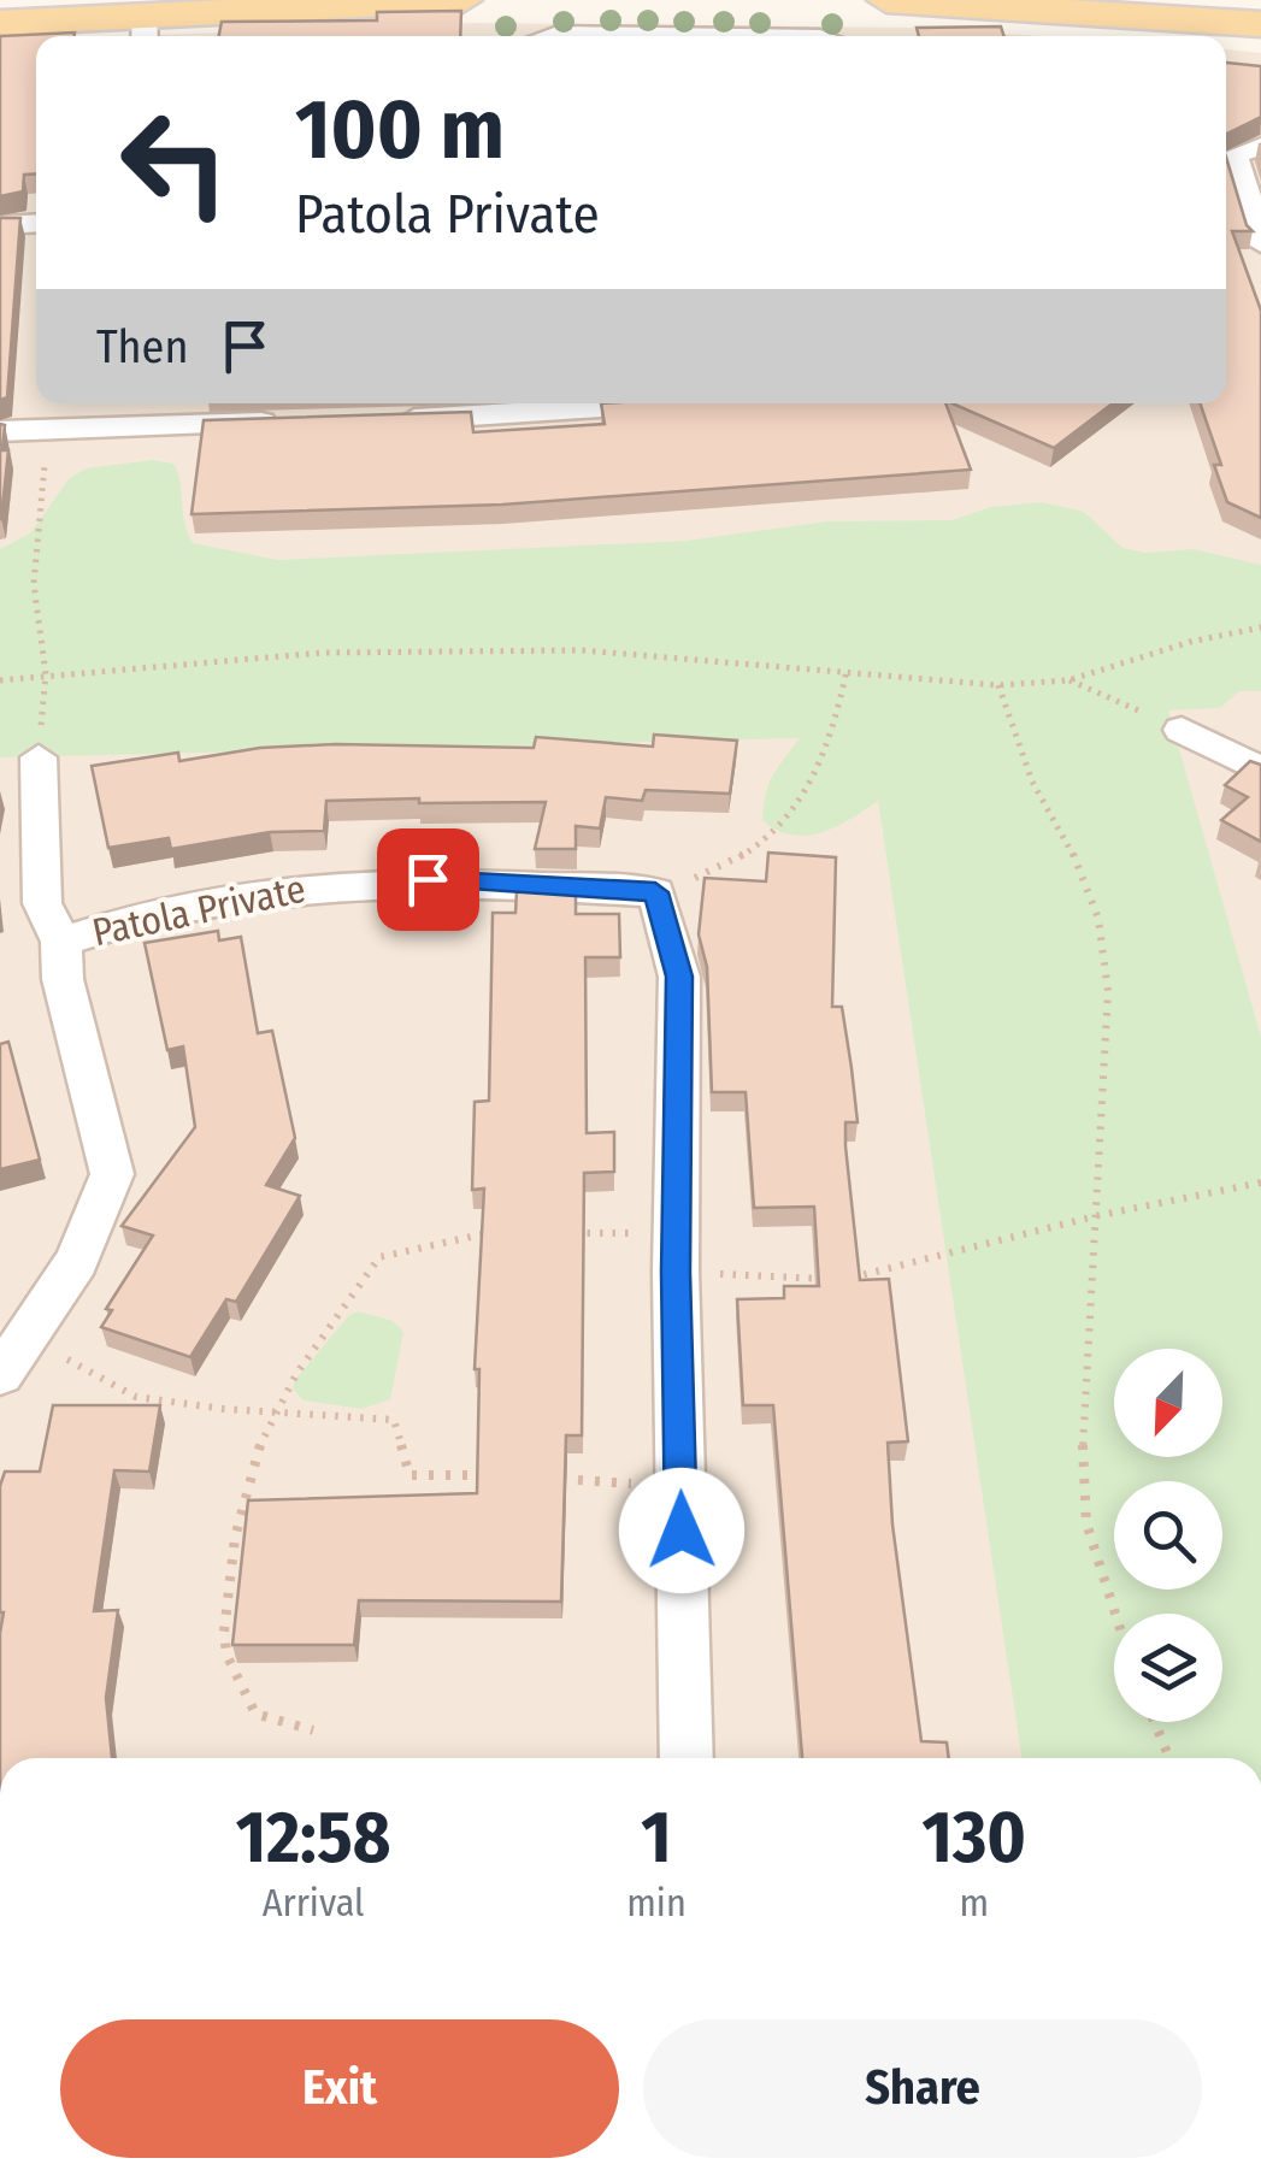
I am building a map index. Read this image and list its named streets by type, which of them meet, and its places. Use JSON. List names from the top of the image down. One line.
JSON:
{"streets":{"street":["Patola Private"]},"north":"bottom left","page":{"turn":["100 m","Patola Private"],"then":"Then","eta":["12:58","Arrival","1","min","130","m"],"buttons":["Exit","Share"]}}
